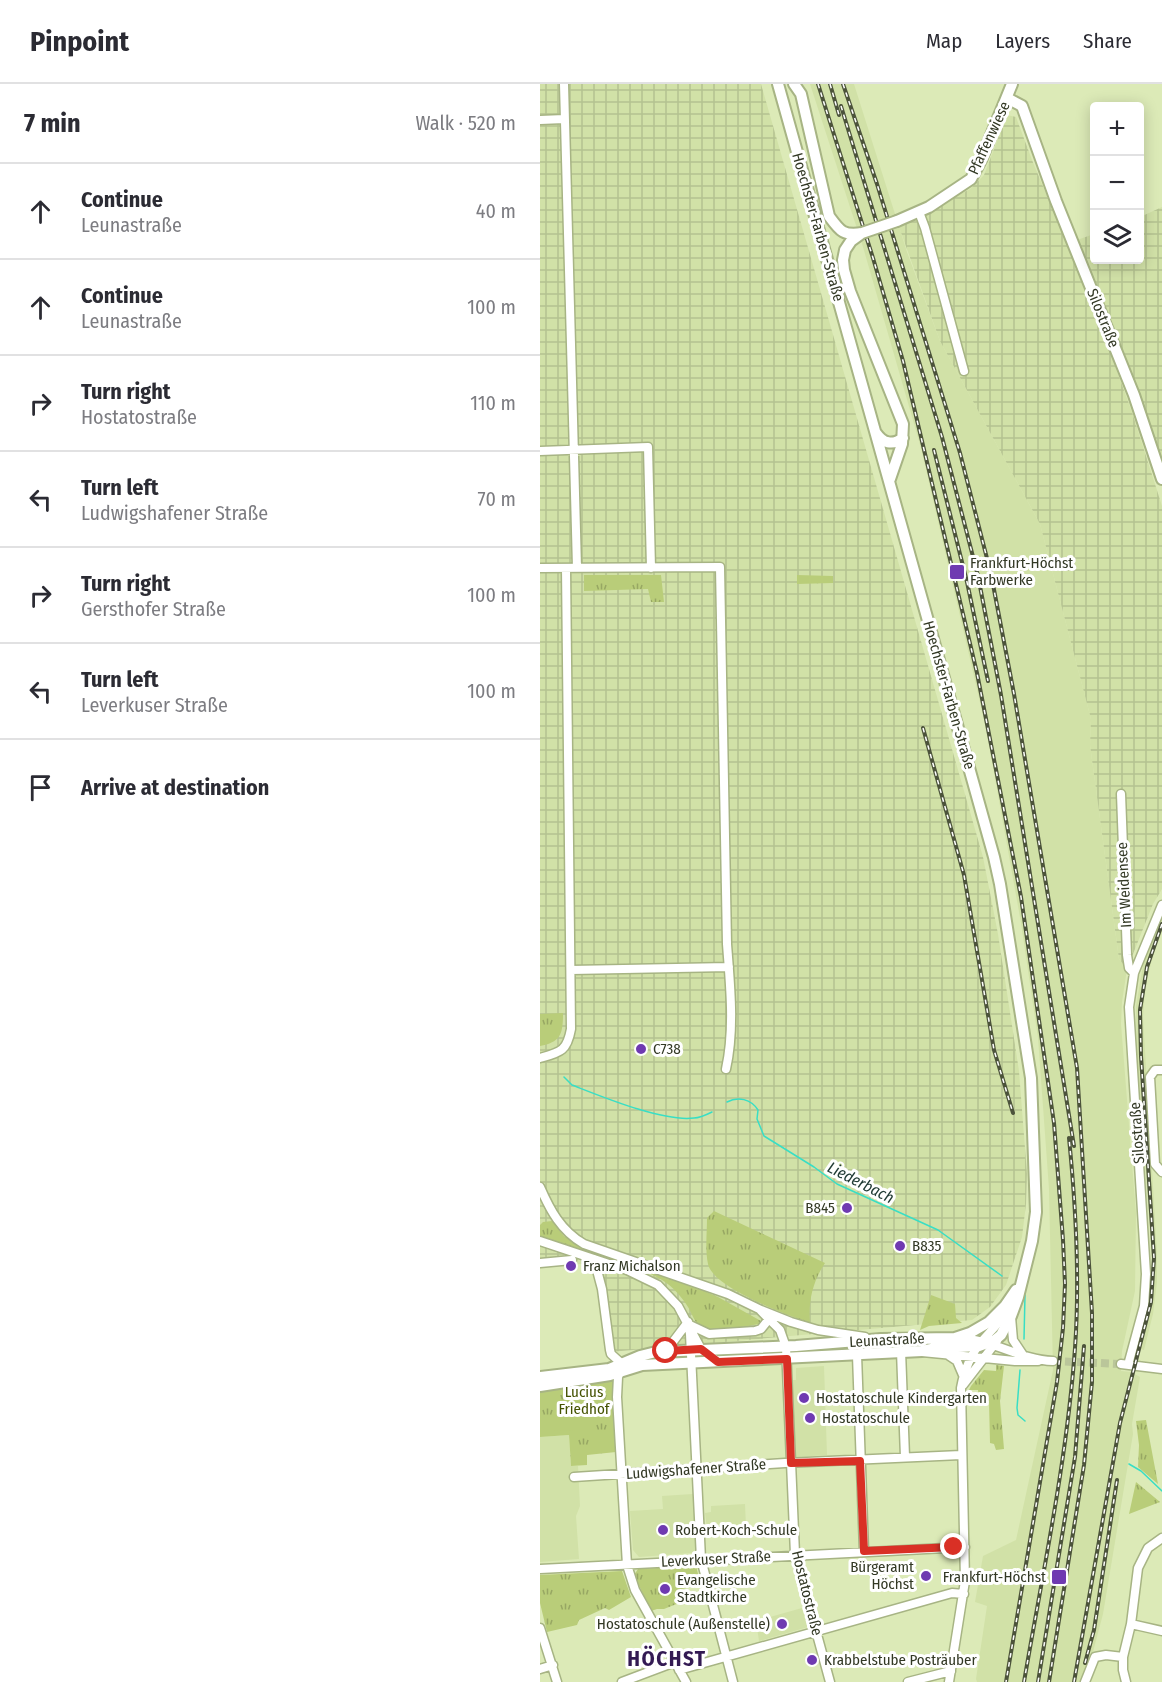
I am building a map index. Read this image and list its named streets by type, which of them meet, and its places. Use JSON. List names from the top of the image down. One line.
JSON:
{"streets":{"main road":["Pfaffenwiese","Hoechster-Farben-Straße","Silostraße","Leunastraße"],"street":["Im Weidensee","Ludwigshafener Straße","Leverkuser Straße","Hostatostraße"]},"crossings":[["Pfaffenwiese","Silostraße"],["Hoechster-Farben-Straße","Leunastraße"],["Silostraße","Im Weidensee"],["Leunastraße","Hostatostraße"],["Ludwigshafener Straße","Hostatostraße"],["Leverkuser Straße","Hostatostraße"]],"districts":["HÖCHST"],"water":["Liederbach"],"parks":["Lucius Friedhof"],"places":{"transit":["Frankfurt-Höchst Farbwerke","Frankfurt-Höchst"],"other":["C738","B845","B835","Franz Michalson","Hostatoschule Kindergarten","Hostatoschule","Robert-Koch-Schule","Bürgeramt Höchst","Evangelische Stadtkirche","Hostatoschule (Außenstelle)","Krabbelstube Posträuber"]},"page":{"header":"Pinpoint","nav":["Map","Layers","Share"],"heading":["7 min","Walk · 520 m"],"map_buttons":["+","−"],"list":[["Continue","Leunastraße","40 m"],["Continue","Leunastraße","100 m"],["Turn right","Hostatostraße","110 m"],["Turn left","Ludwigshafener Straße","70 m"],["Turn right","Gersthofer Straße","100 m"],["Turn left","Leverkuser Straße","100 m"],"Arrive at destination"]}}
